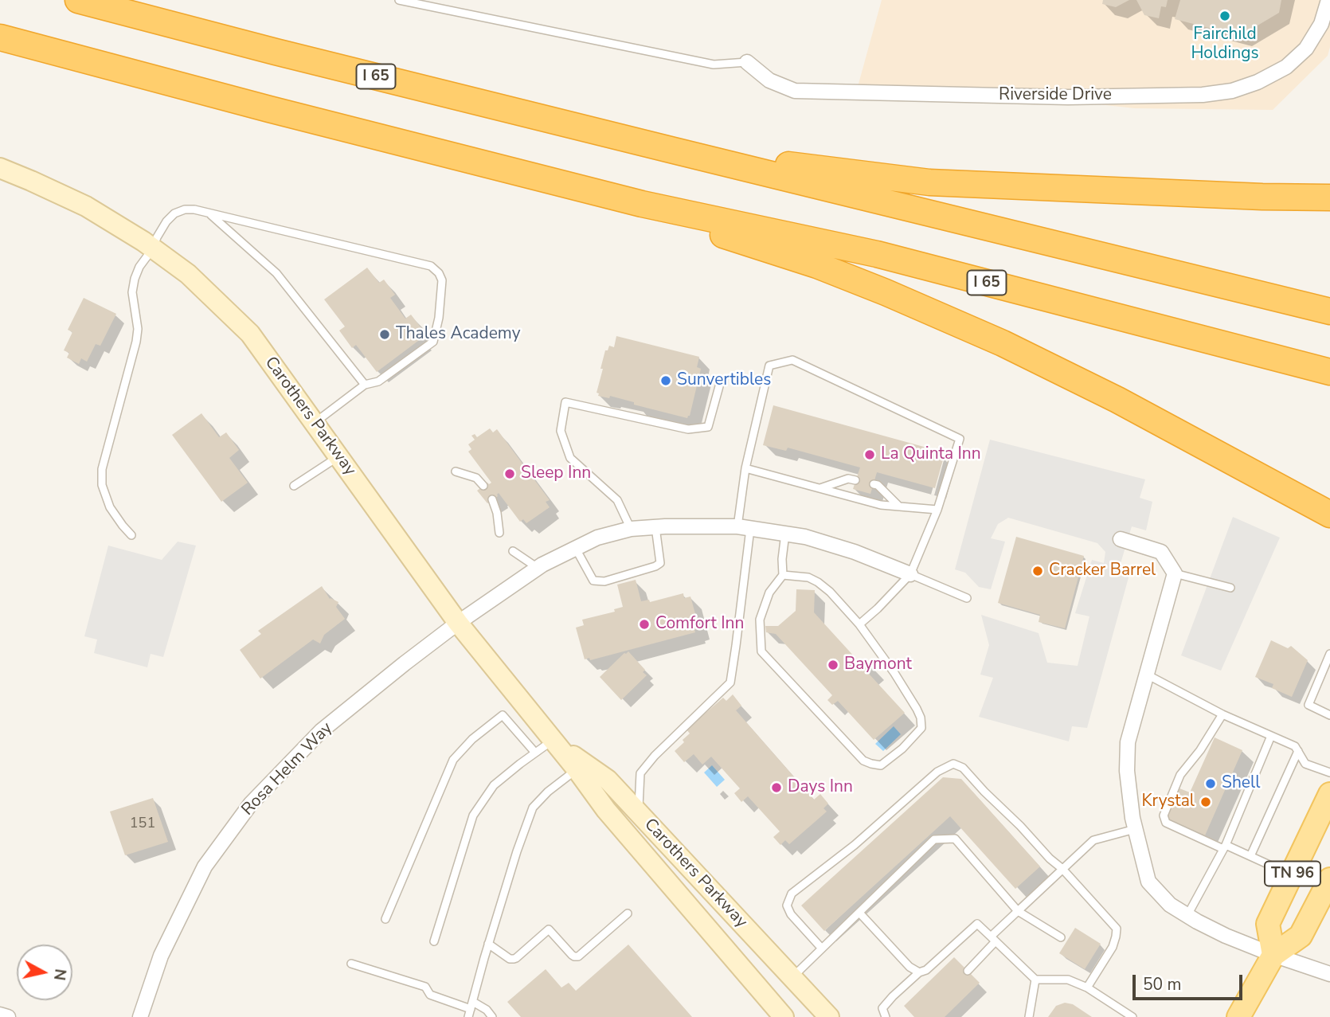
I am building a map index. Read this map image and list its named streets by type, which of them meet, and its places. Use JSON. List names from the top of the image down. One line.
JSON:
{"streets":{"highway":["I 65"],"main road":["Carothers Parkway","TN 96"],"street":["Riverside Drive","Rosa Helm Way"]},"crossings":[["Carothers Parkway","Rosa Helm Way"]],"places":["Fairchild Holdings","Thales Academy","Sunvertibles","La Quinta Inn","Sleep Inn","Cracker Barrel","Comfort Inn","Baymont","Shell","Days Inn","Krystal"],"house_numbers":["151"],"scale_bar":"50 m","north":"right"}
